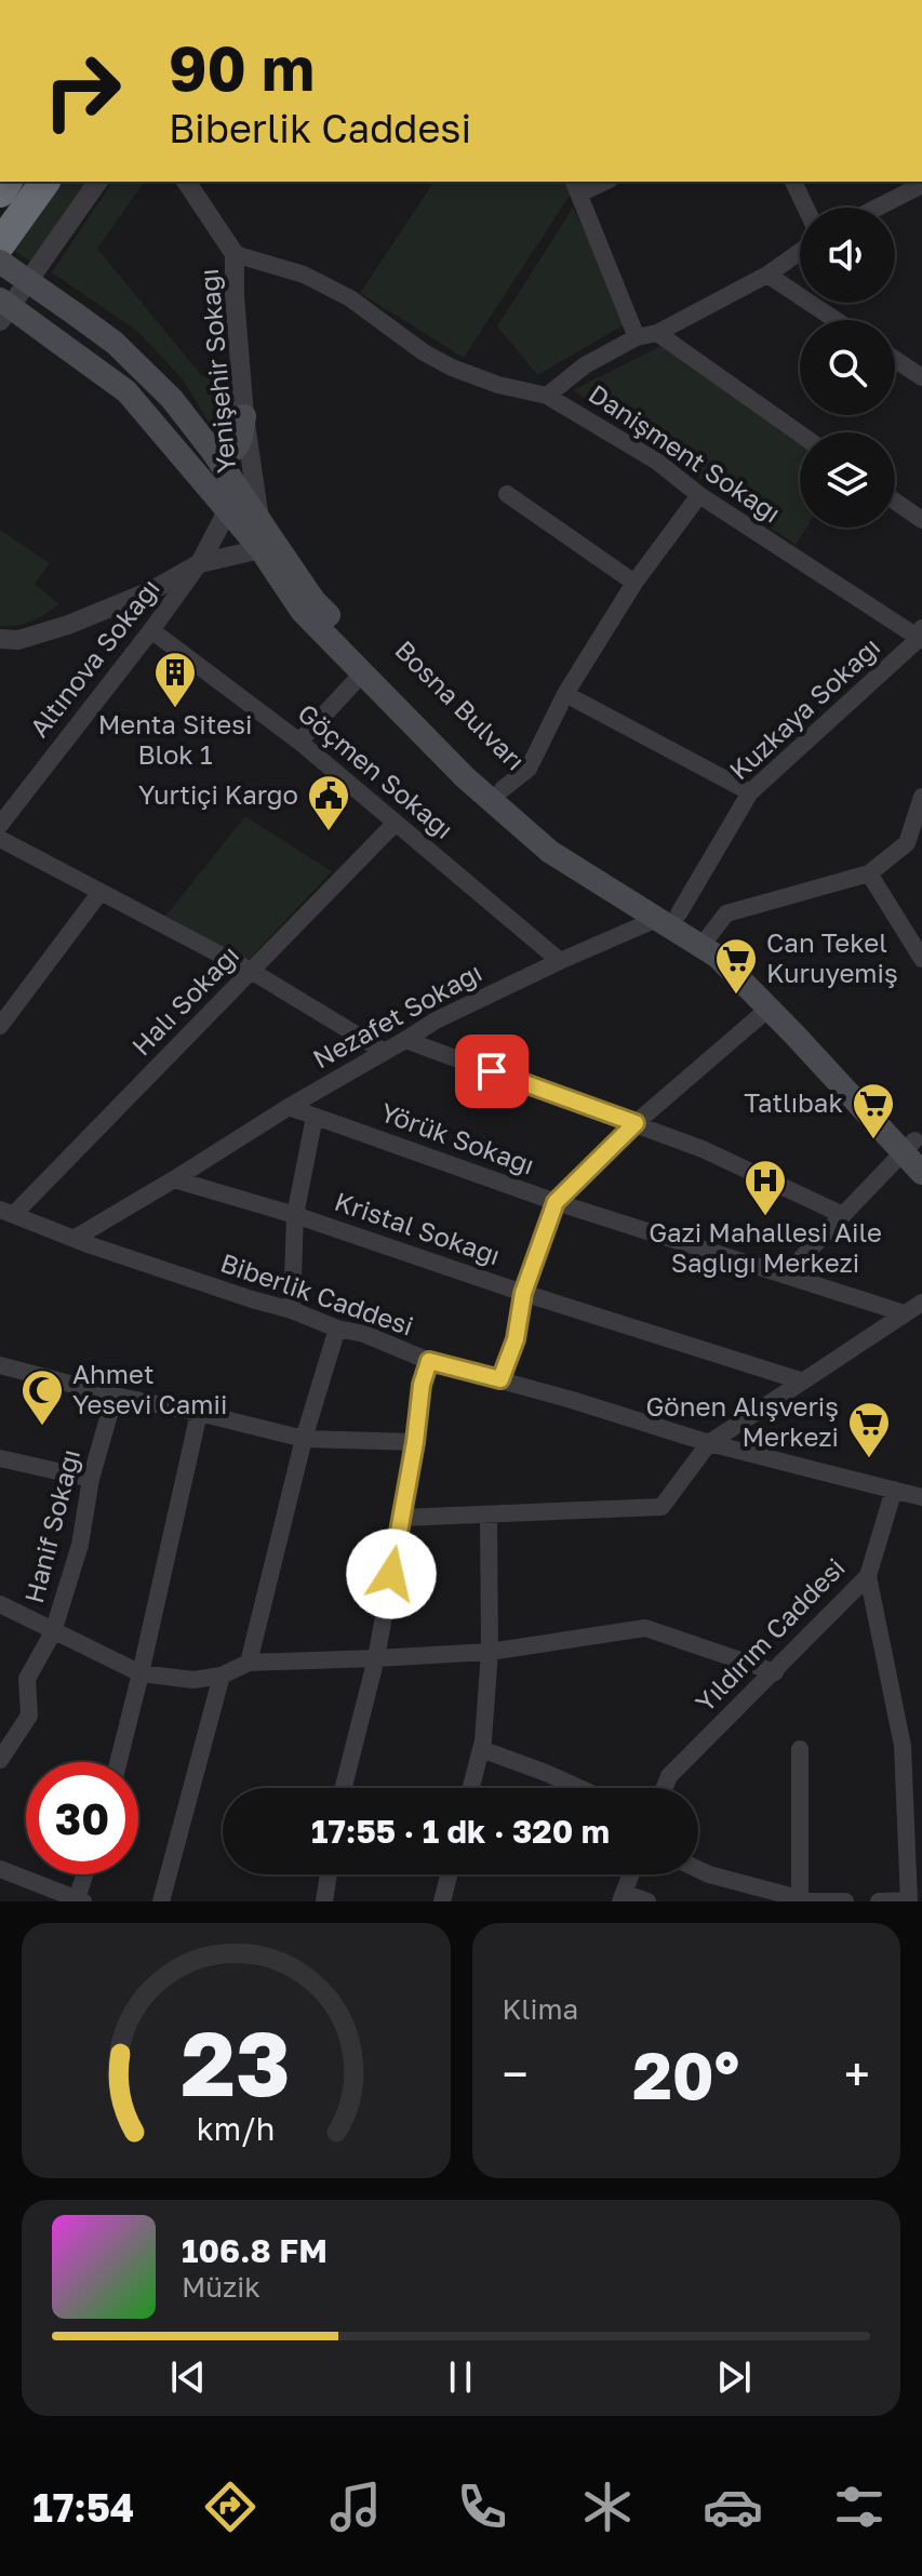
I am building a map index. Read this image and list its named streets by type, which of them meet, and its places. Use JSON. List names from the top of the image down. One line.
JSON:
{"streets":{"main road":["Bosna Bulvarı"],"street":["Yenişehir Sokağı","Danişment Sokağı","Altınova Sokağı","Kuzkaya Sokağı","Göçmen Sokağı","Halı Sokağı","Nezafet Sokağı","Yörük Sokağı","Kristal Sokağı","Biberlik Caddesi","Hanif Sokağı","Yıldırım Caddesi"]},"crossings":[["Yenişehir Sokağı","Danişment Sokağı"],["Yenişehir Sokağı","Bosna Bulvarı"],["Danişment Sokağı","Kuzkaya Sokağı"],["Altınova Sokağı","Bosna Bulvarı"],["Altınova Sokağı","Göçmen Sokağı"],["Bosna Bulvarı","Kuzkaya Sokağı"],["Bosna Bulvarı","Nezafet Sokağı"],["Kuzkaya Sokağı","Nezafet Sokağı"],["Göçmen Sokağı","Halı Sokağı"],["Göçmen Sokağı","Nezafet Sokağı"],["Halı Sokağı","Biberlik Caddesi"],["Nezafet Sokağı","Yörük Sokağı"],["Nezafet Sokağı","Kristal Sokağı"],["Biberlik Caddesi","Yıldırım Caddesi"]],"places":{"building":["Menta Sitesi Blok 1"],"public building":["Yurtiçi Kargo"],"supermarket":["Can Tekel Kuruyemiş","Tatlıbak","Gönen Alışveriş Merkezi"],"hospital":["Gazi Mahallesi Aile Sağlığı Merkezi"],"mosque":["Ahmet Yesevi Camii"]},"page":{"turn":["90 m","Biberlik Caddesi"],"limit":"30","trip":"17:55 · 1 dk · 320 m","tile":"Klima","heat":["−","20°","+"],"song":["106.8 FM","Müzik"],"tabs":"17:54","gauge":["23","km/h"]}}
